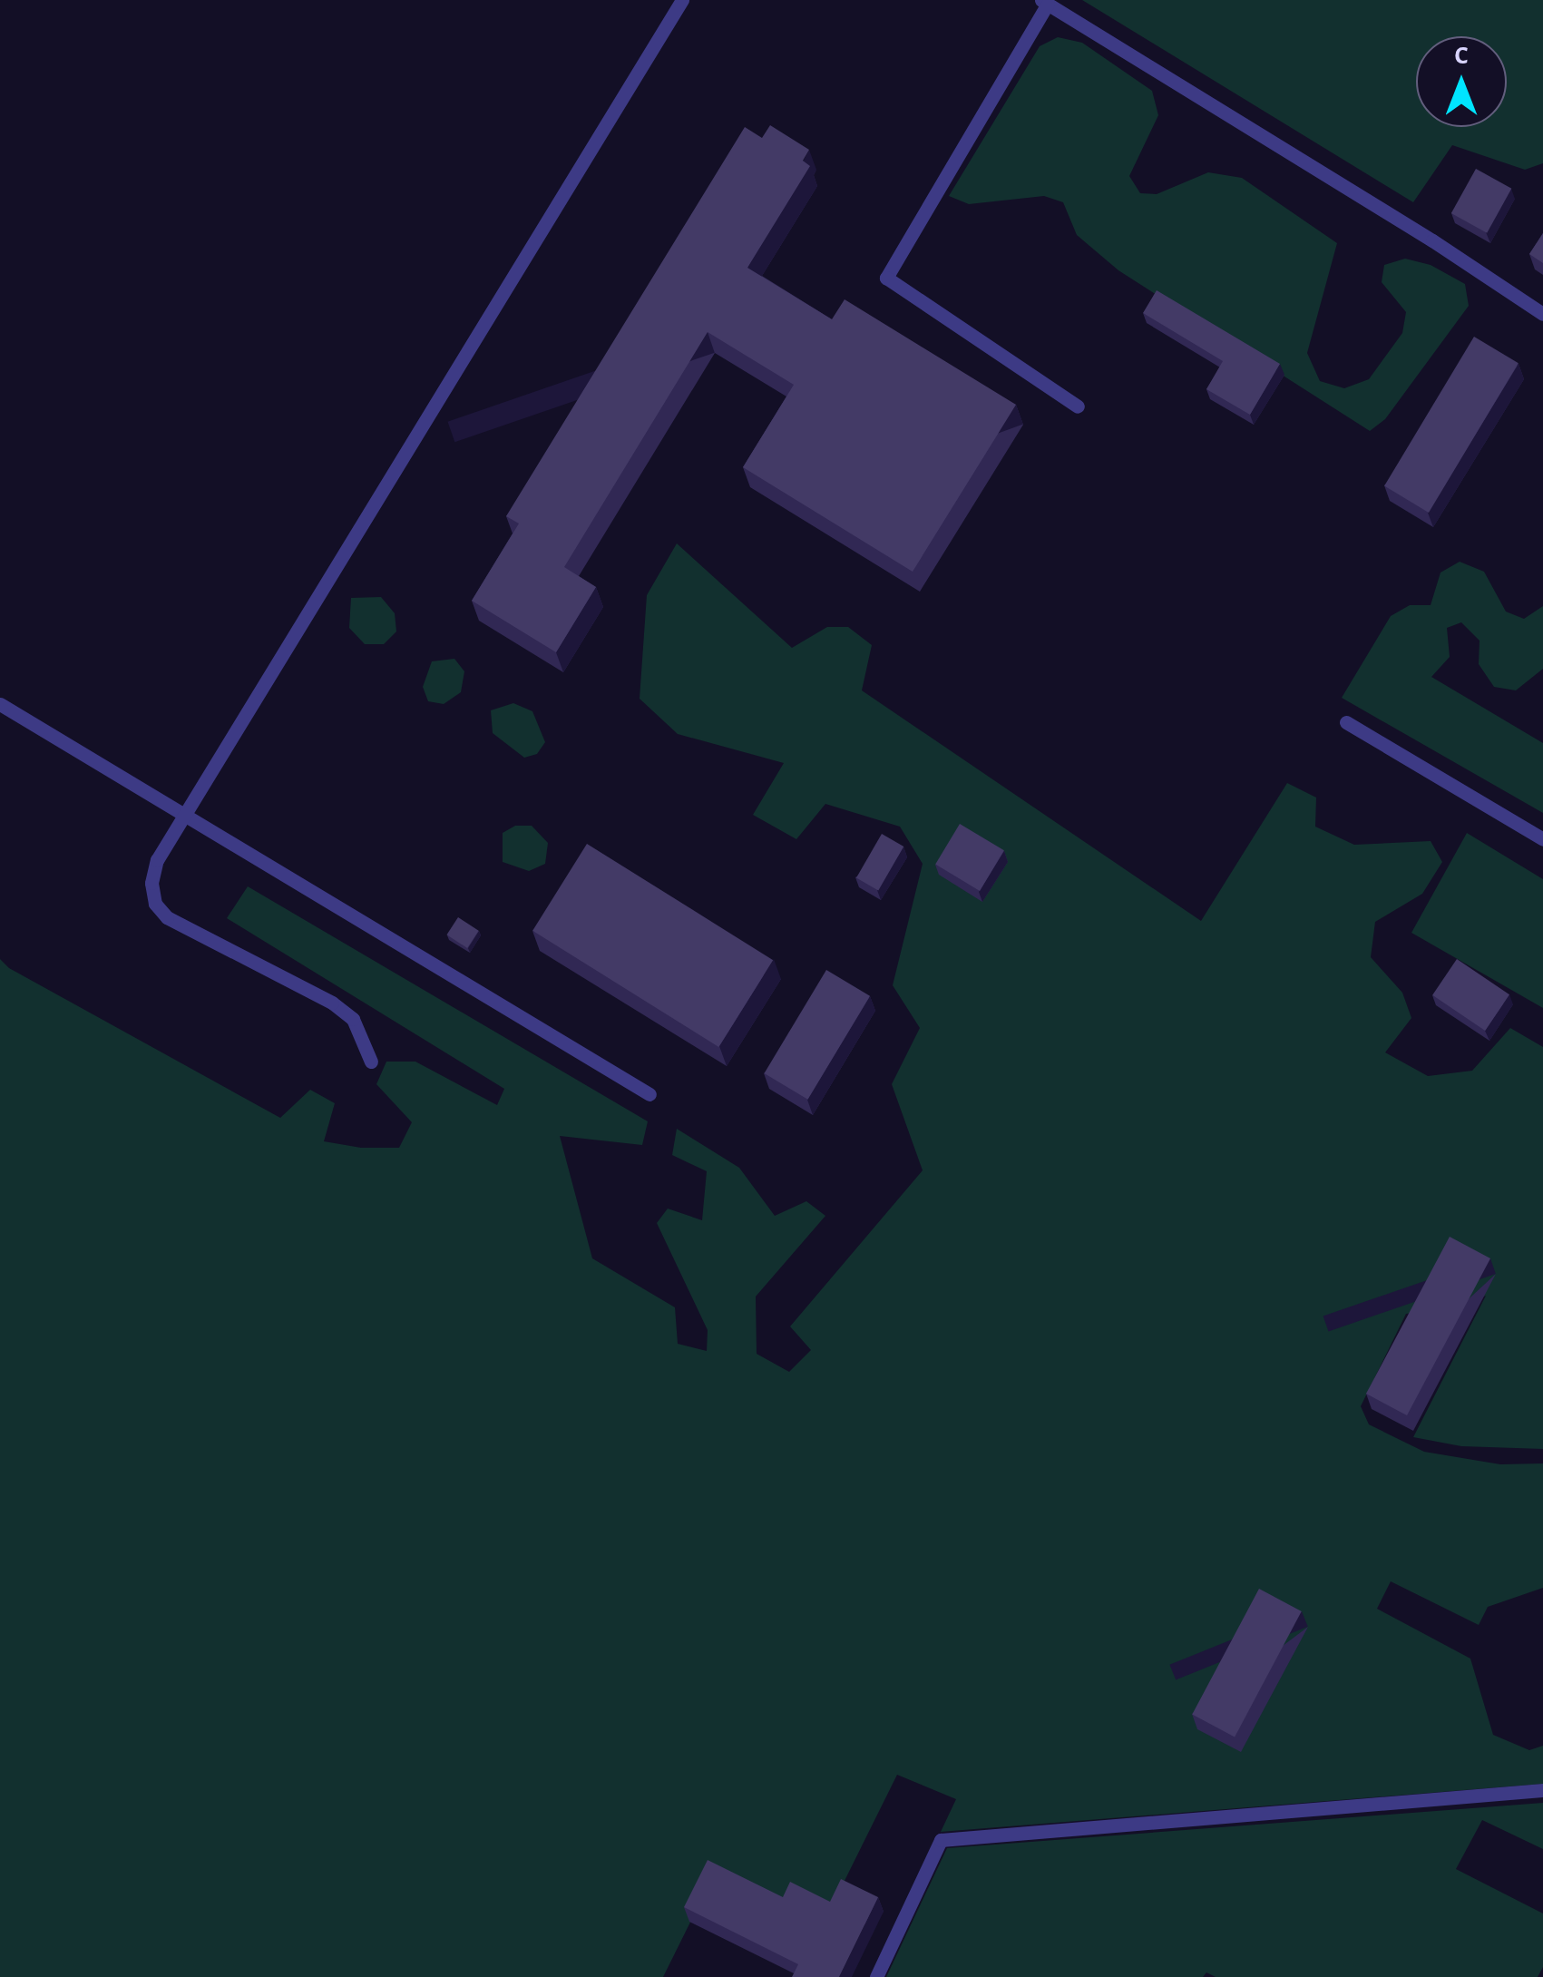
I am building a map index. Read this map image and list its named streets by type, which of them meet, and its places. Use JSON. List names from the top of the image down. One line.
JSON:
{"north":"top"}
